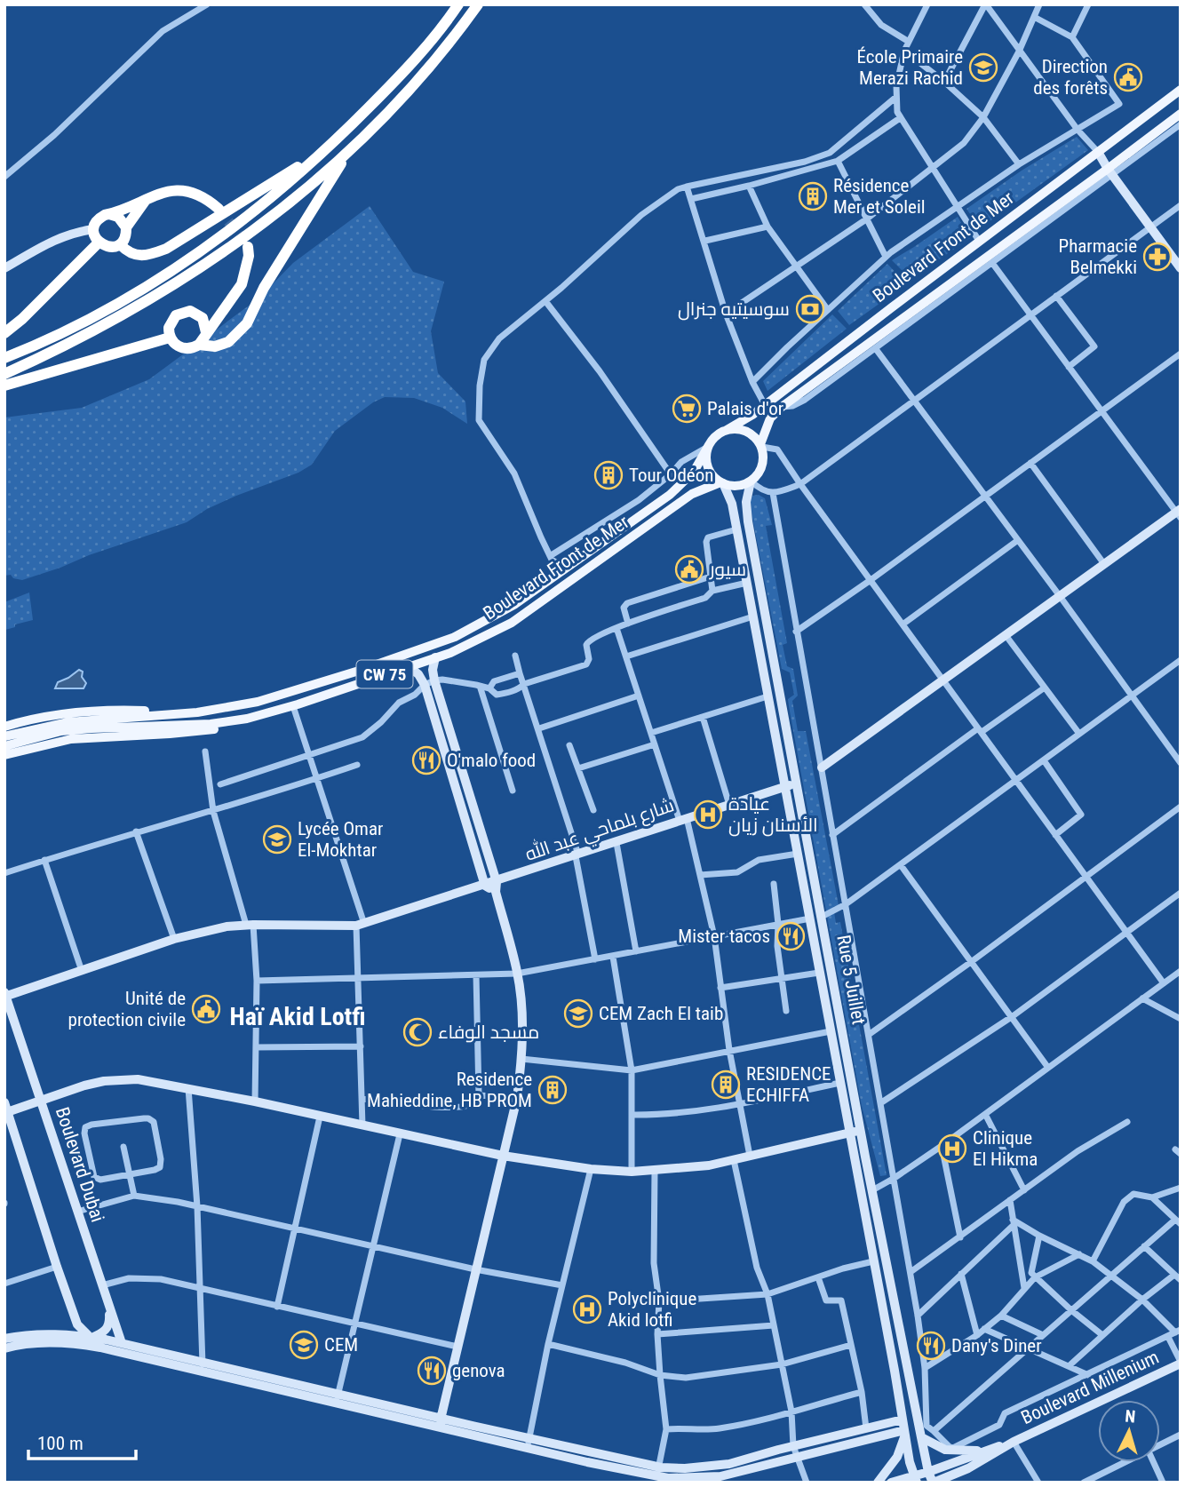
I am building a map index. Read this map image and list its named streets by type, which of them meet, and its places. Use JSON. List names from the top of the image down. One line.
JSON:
{"streets":{"main road":["Boulevard Front de Mer","CW 75","شارع بلماحي عبد الله","Rue 5 Juillet","Boulevard Dubai","Boulevard Millenium"]},"crossings":[["Boulevard Front de Mer","CW 75"],["Boulevard Front de Mer","Rue 5 Juillet"],["CW 75","Rue 5 Juillet"],["شارع بلماحي عبد الله","Rue 5 Juillet"],["Rue 5 Juillet","Boulevard Millenium"]],"districts":["Haï Akid Lotfi"],"places":{"school or university":["École Primaire Merazi Rachid","Lycée Omar El-Mokhtar","CEM Zach El taib","CEM"],"public building":["Direction des forêts","سيور","Unité de protection civile"],"building":["Résidence Mer et Soleil","Tour Odéon","RESIDENCE ECHIFFA","Residence Mahieddine, HB PROM"],"pharmacy":["Pharmacie Belmekki"],"bank":["سوسيتيه جنرال"],"supermarket":["Palais d'or"],"restaurant":["O'malo food","Mister tacos","Dany's Diner","genova"],"hospital":["عيادة الأسنان زيان","Clinique El Hikma","Polyclinique Akid lotfi"],"mosque":["مسجد الوفاء"]},"scale_bar":"100 m","north":"top"}
